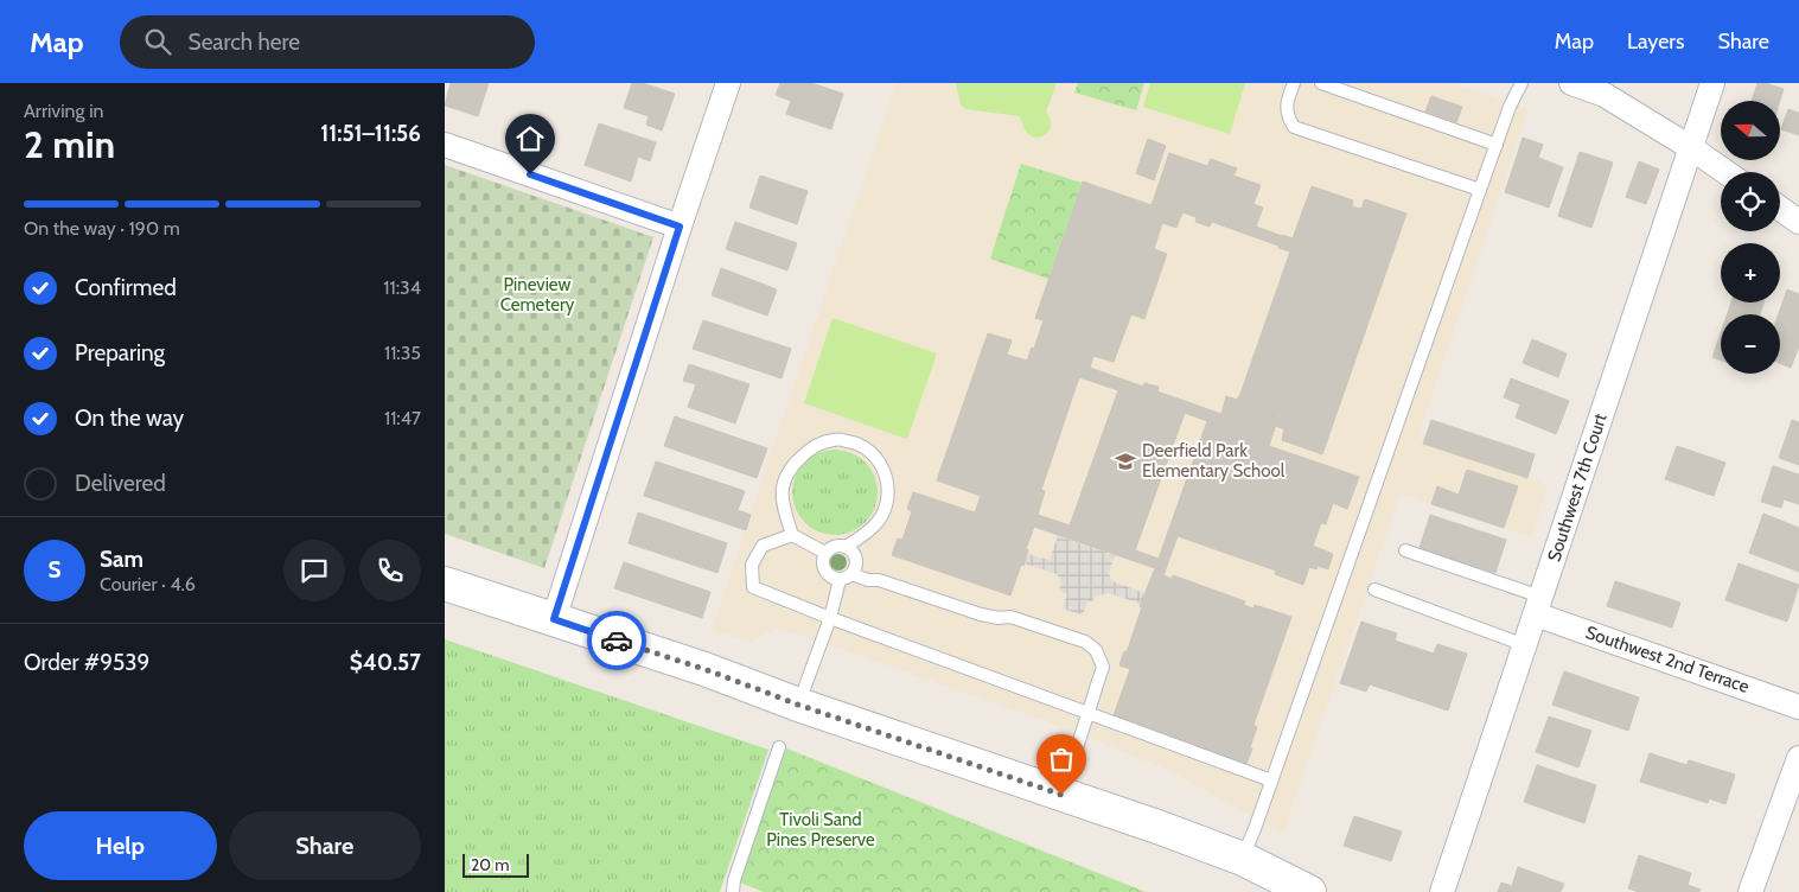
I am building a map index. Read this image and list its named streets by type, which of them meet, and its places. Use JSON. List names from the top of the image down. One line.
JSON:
{"streets":{"street":["Southwest 7th Court","Southwest 2nd Terrace"]},"crossings":[["Southwest 7th Court","Southwest 2nd Terrace"]],"parks":["Pineview Cemetery","Tivoli Sand Pines Preserve"],"places":{"school or university":["Deerfield Park Elementary School"]},"scale_bar":"20 m","north":"left","page":{"header":"Map","search":"Search here","nav":["Map","Layers","Share"],"heading":["2 min","Arriving in","11:51–11:56"],"panel":["Sam","Courier · 4.6","Order #9539","$40.57"],"map_buttons":["+","−"],"bar":"On the way · 190 m","list":[["Confirmed","11:34"],["Preparing","11:35"],["On the way","11:47"],"Delivered"],"round":"S","buttons":["Help","Share"],"scale":"20 m"}}
